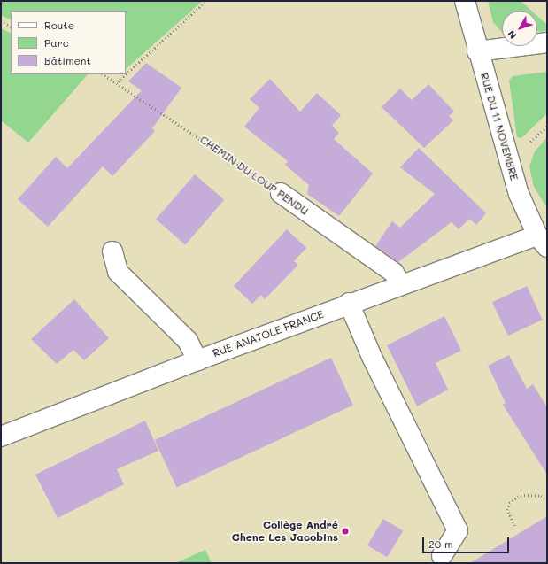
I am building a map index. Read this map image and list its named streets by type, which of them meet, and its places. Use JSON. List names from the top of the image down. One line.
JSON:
{"streets":{"street":["RUE DU 11 NOVEMBRE","CHEMIN DU LOUP PENDU","RUE ANATOLE FRANCE"]},"crossings":[["RUE DU 11 NOVEMBRE","RUE ANATOLE FRANCE"],["CHEMIN DU LOUP PENDU","RUE ANATOLE FRANCE"]],"places":["Collège André Chene Les Jacobins"],"legend":["Route","Parc","Bâtiment"],"scale_bar":"20 m","north":"bottom left"}
